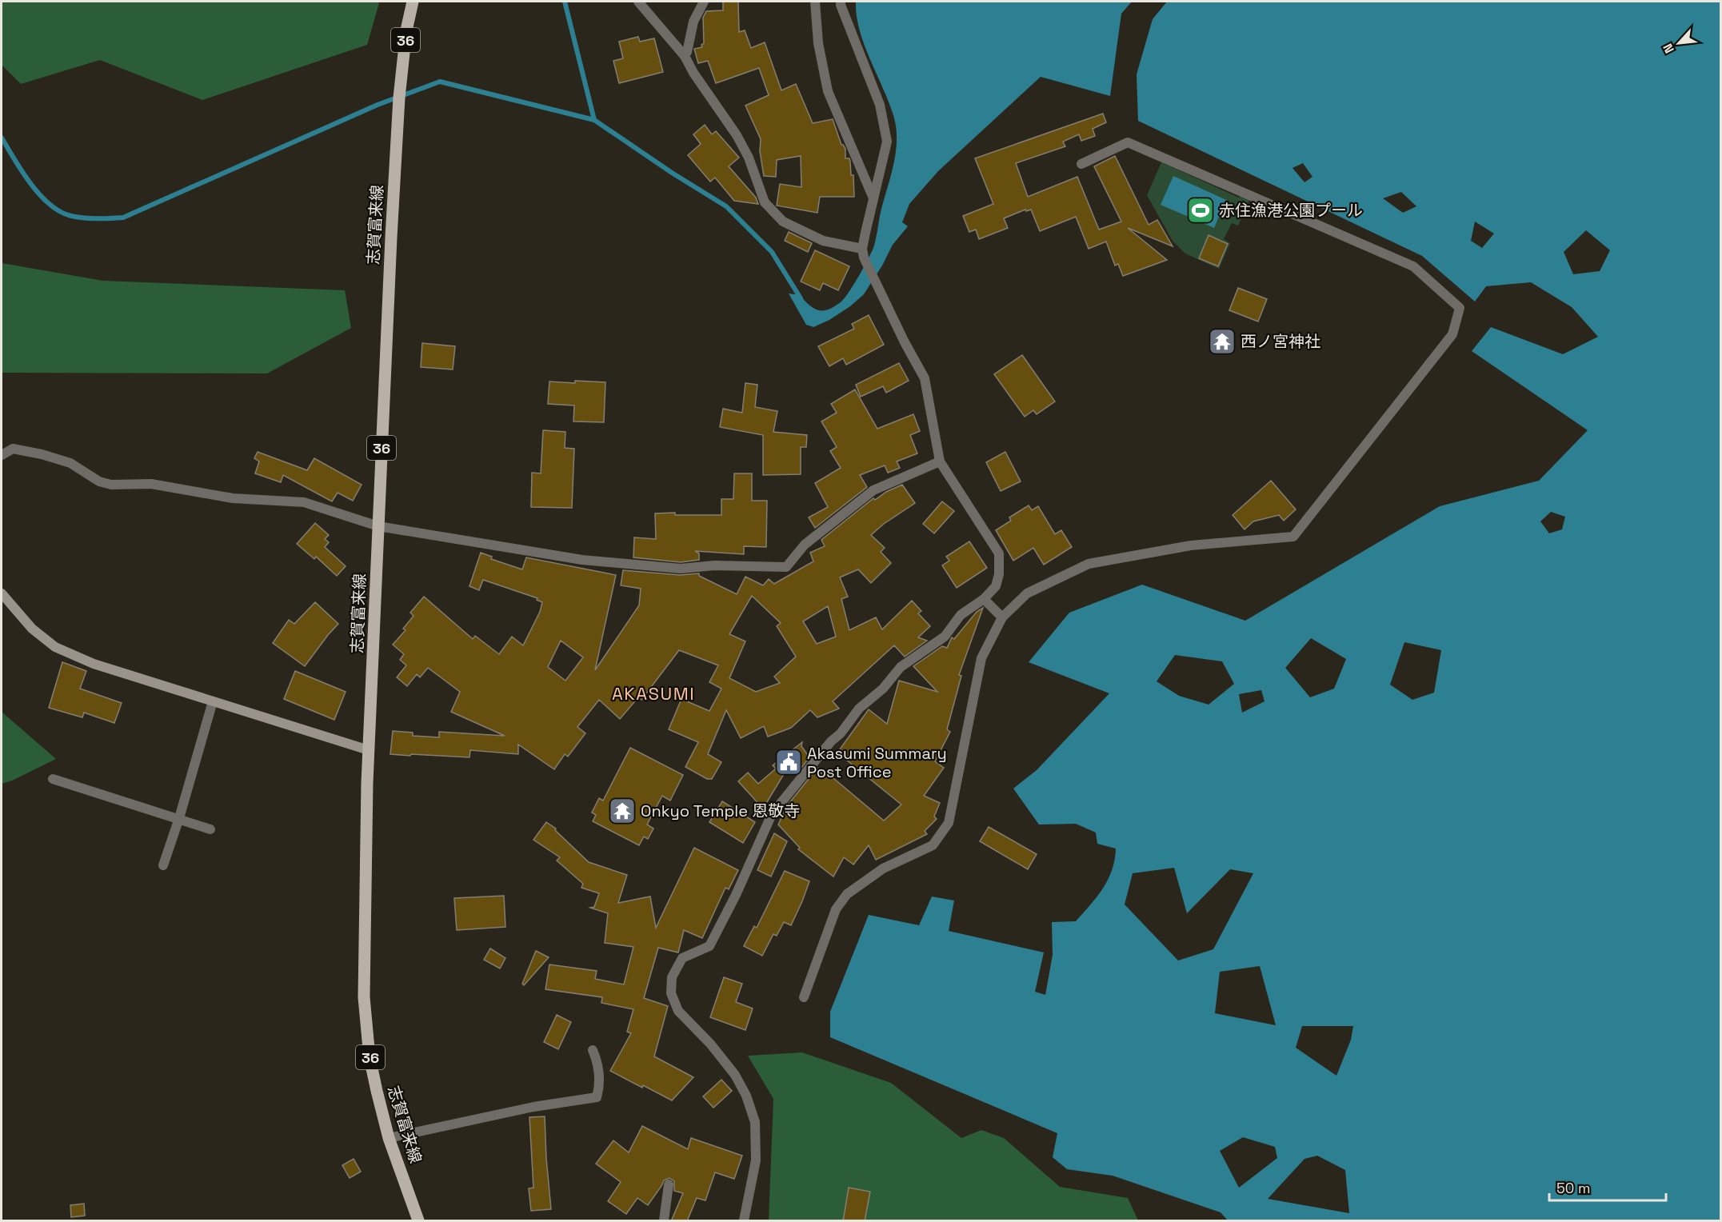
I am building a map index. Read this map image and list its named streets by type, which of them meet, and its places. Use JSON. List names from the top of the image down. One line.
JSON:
{"streets":{"main road":["36","志賀富来線"]},"districts":["AKASUMI"],"places":{"sports":["赤住漁港公園プール"],"temple":["西ノ宮神社","Onkyo Temple 恩敬寺"],"public building":["Akasumi Summary Post Office"]},"scale_bar":"50 m","north":"bottom left"}
